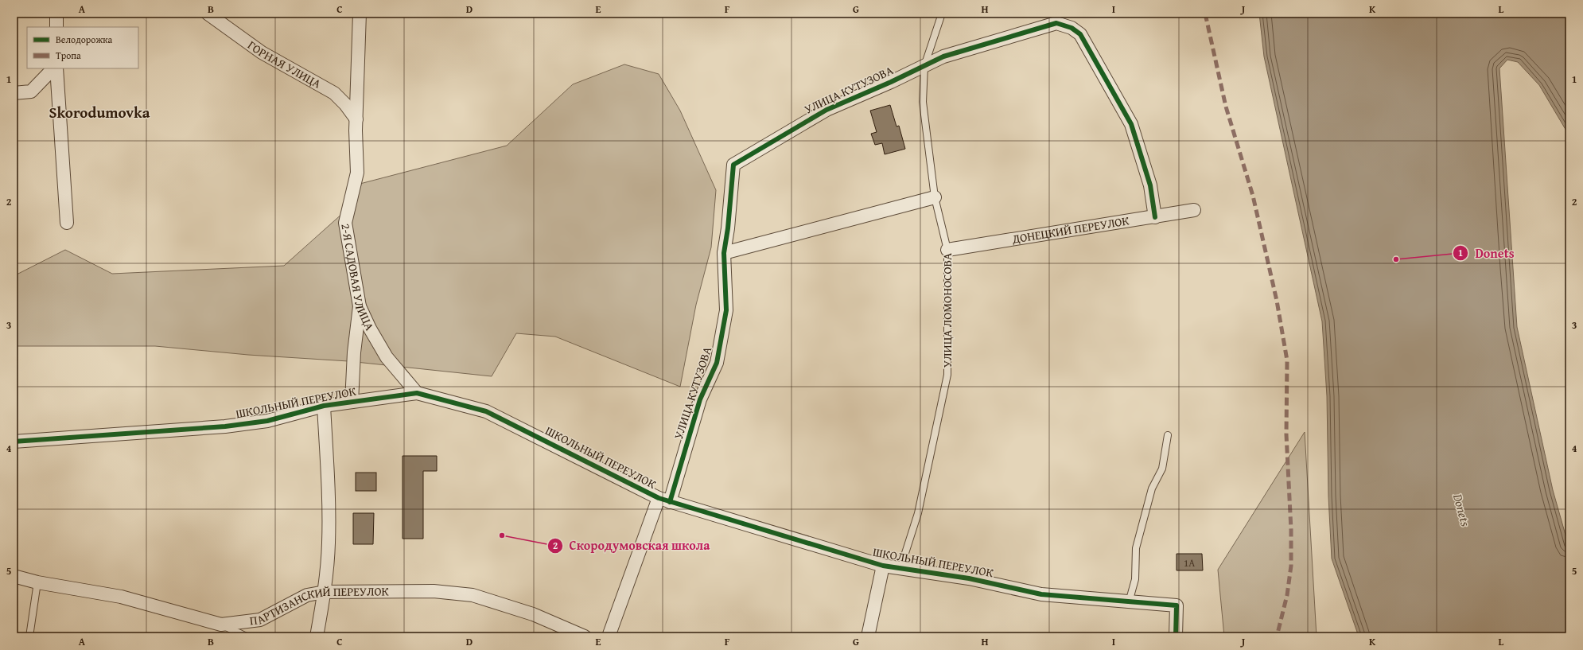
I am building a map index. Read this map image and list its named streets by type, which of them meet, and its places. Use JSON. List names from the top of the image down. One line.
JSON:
{"streets":{"street":["ГОРНАЯ УЛИЦА","УЛИЦА КУТУЗОВА","ДОНЕЦКИЙ ПЕРЕУЛОК","2-Я САДОВАЯ УЛИЦА","ШКОЛЬНЫЙ ПЕРЕУЛОК","ПАРТИЗАНСКИЙ ПЕРЕУЛОК"],"lane":["УЛИЦА ЛОМОНОСОВА"]},"crossings":[["ГОРНАЯ УЛИЦА","2-Я САДОВАЯ УЛИЦА"],["УЛИЦА КУТУЗОВА","ДОНЕЦКИЙ ПЕРЕУЛОК"],["УЛИЦА КУТУЗОВА","УЛИЦА ЛОМОНОСОВА"],["УЛИЦА КУТУЗОВА","ШКОЛЬНЫЙ ПЕРЕУЛОК"],["ДОНЕЦКИЙ ПЕРЕУЛОК","УЛИЦА ЛОМОНОСОВА"],["2-Я САДОВАЯ УЛИЦА","ШКОЛЬНЫЙ ПЕРЕУЛОК"],["УЛИЦА ЛОМОНОСОВА","ШКОЛЬНЫЙ ПЕРЕУЛОК"]],"districts":["Skorodumovka"],"water":["Donets"],"places":["Donets","Скородумовская школа"],"house_numbers":["1А"],"legend":["Велодорожка","Тропа"],"grid":{"columns":["A","B","C","D","E","F","G","H","I","J","K","L"],"rows":["1","2","3","4","5"]}}
